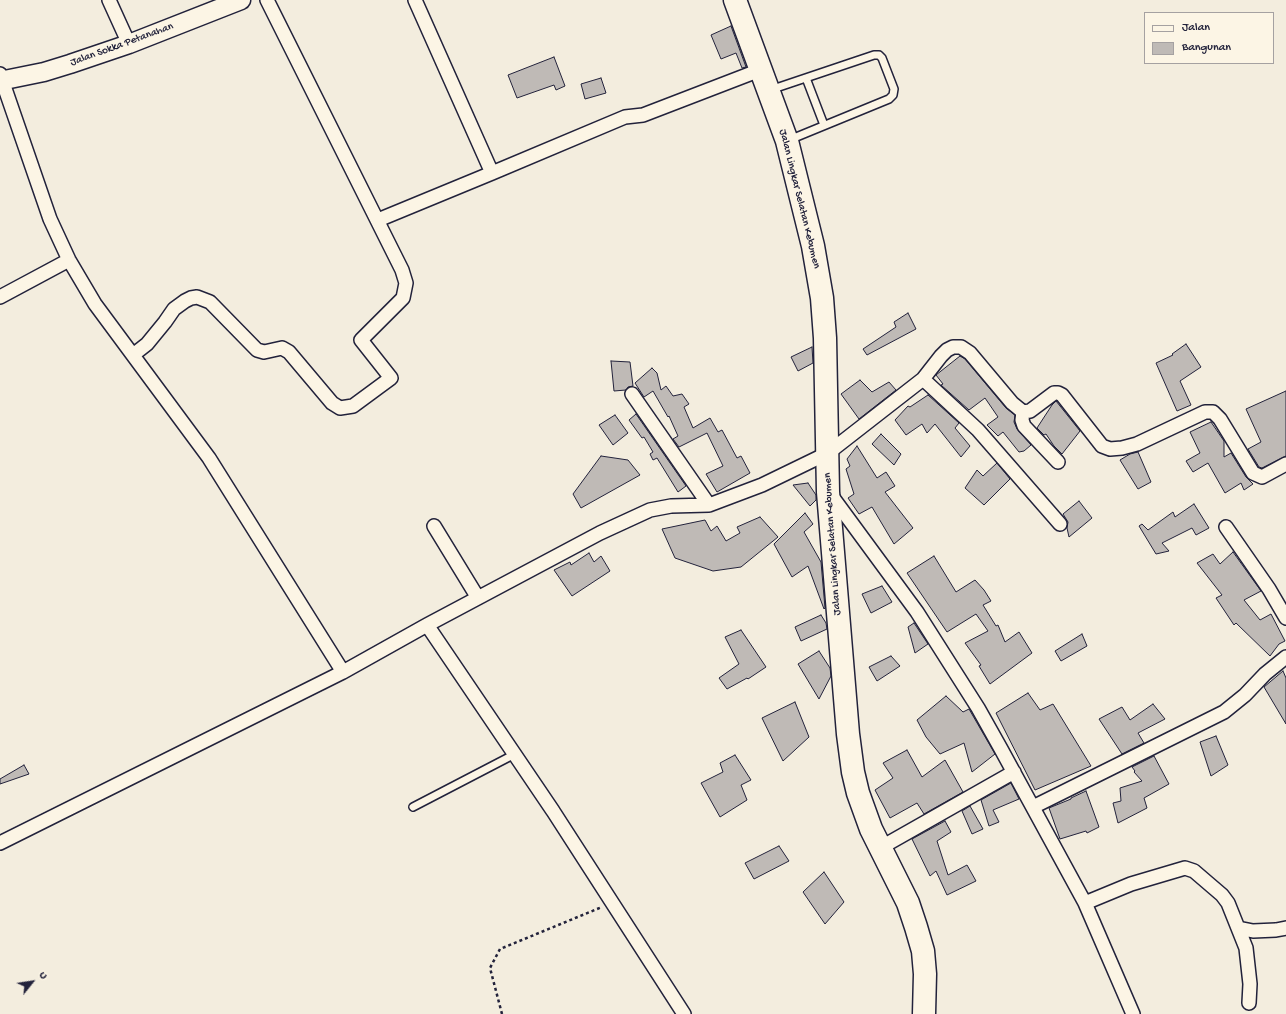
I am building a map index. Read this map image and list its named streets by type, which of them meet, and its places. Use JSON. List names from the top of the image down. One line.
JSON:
{"streets":{"highway":["Jalan Lingkar Selatan Kebumen"],"main road":["Jalan Sokka Petanahan"]},"legend":["Jalan","Bangunan"],"north":"top right"}
